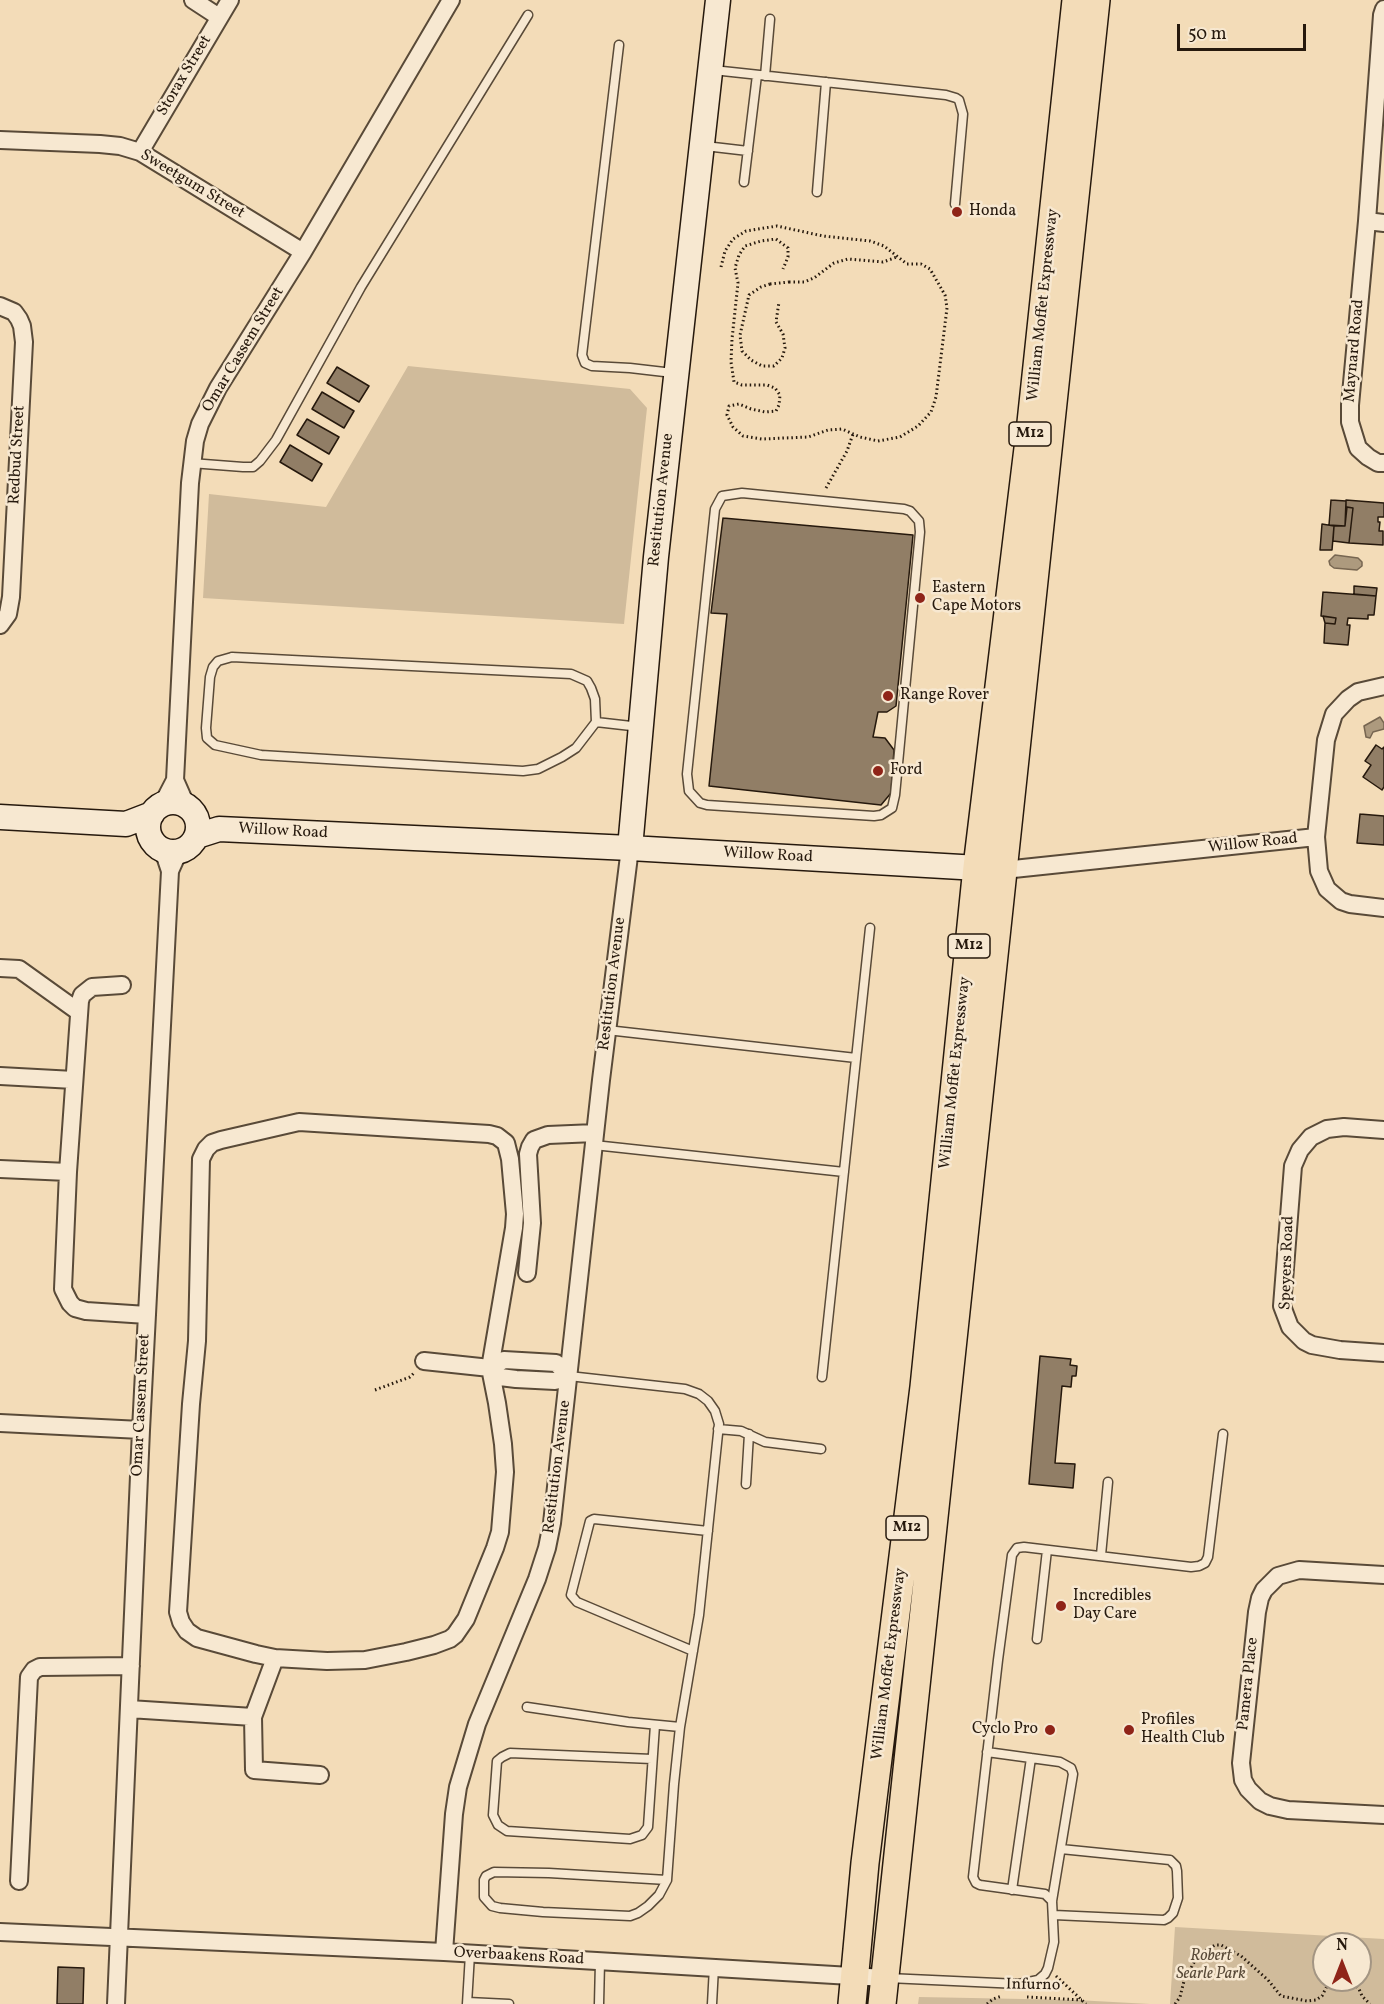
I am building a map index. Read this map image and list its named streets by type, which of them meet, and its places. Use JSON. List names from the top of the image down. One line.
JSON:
{"streets":{"main road":["William Moffet Expressway","M12"],"street":["Storax Street","Sweetgum Street","Omar Cassem Street","Maynard Road","Redbud Street","Restitution Avenue","Willow Road","Speyers Road","Pamera Place","Overbaakens Road"],"path":["Infurno"]},"crossings":[["Storax Street","Sweetgum Street"],["Sweetgum Street","Omar Cassem Street"],["William Moffet Expressway","Willow Road"],["William Moffet Expressway","Overbaakens Road"],["Omar Cassem Street","Willow Road"],["Omar Cassem Street","Overbaakens Road"],["Restitution Avenue","Willow Road"],["Restitution Avenue","Overbaakens Road"]],"parks":["Robert Searle Park"],"places":["Honda","Eastern Cape Motors","Range Rover","Ford","Incredibles Day Care","Cyclo Pro","Profiles Health Club"],"scale_bar":"50 m","north":"top"}
